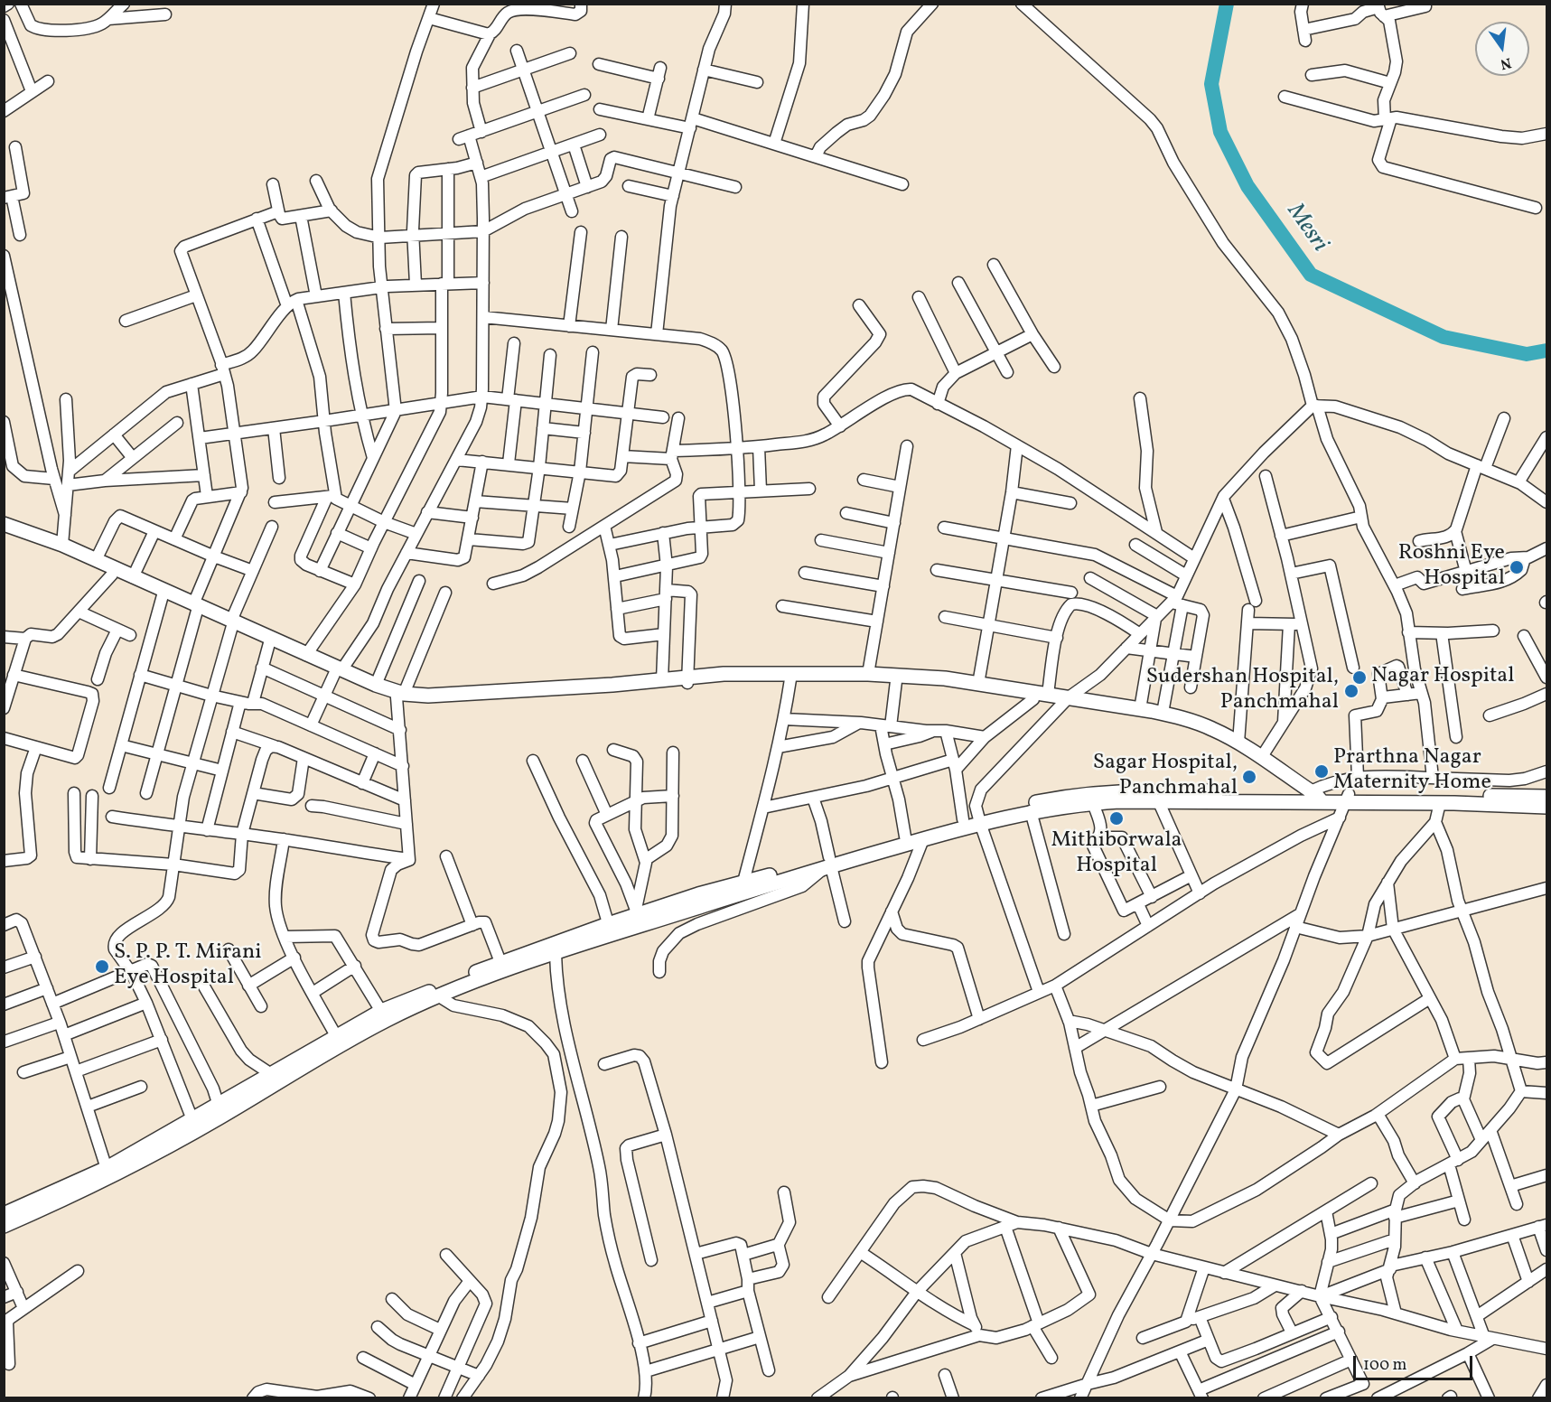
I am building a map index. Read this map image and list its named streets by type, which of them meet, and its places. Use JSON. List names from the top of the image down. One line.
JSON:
{"water":["Mesri"],"places":["Roshni Eye Hospital","Nagar Hospital","Sudershan Hospital, Panchmahal","Prarthna Nagar Maternity Home","Sagar Hospital, Panchmahal","Mithiborwala Hospital","S. P. P. T. Mirani Eye Hospital"],"scale_bar":"100 m","north":"bottom"}
